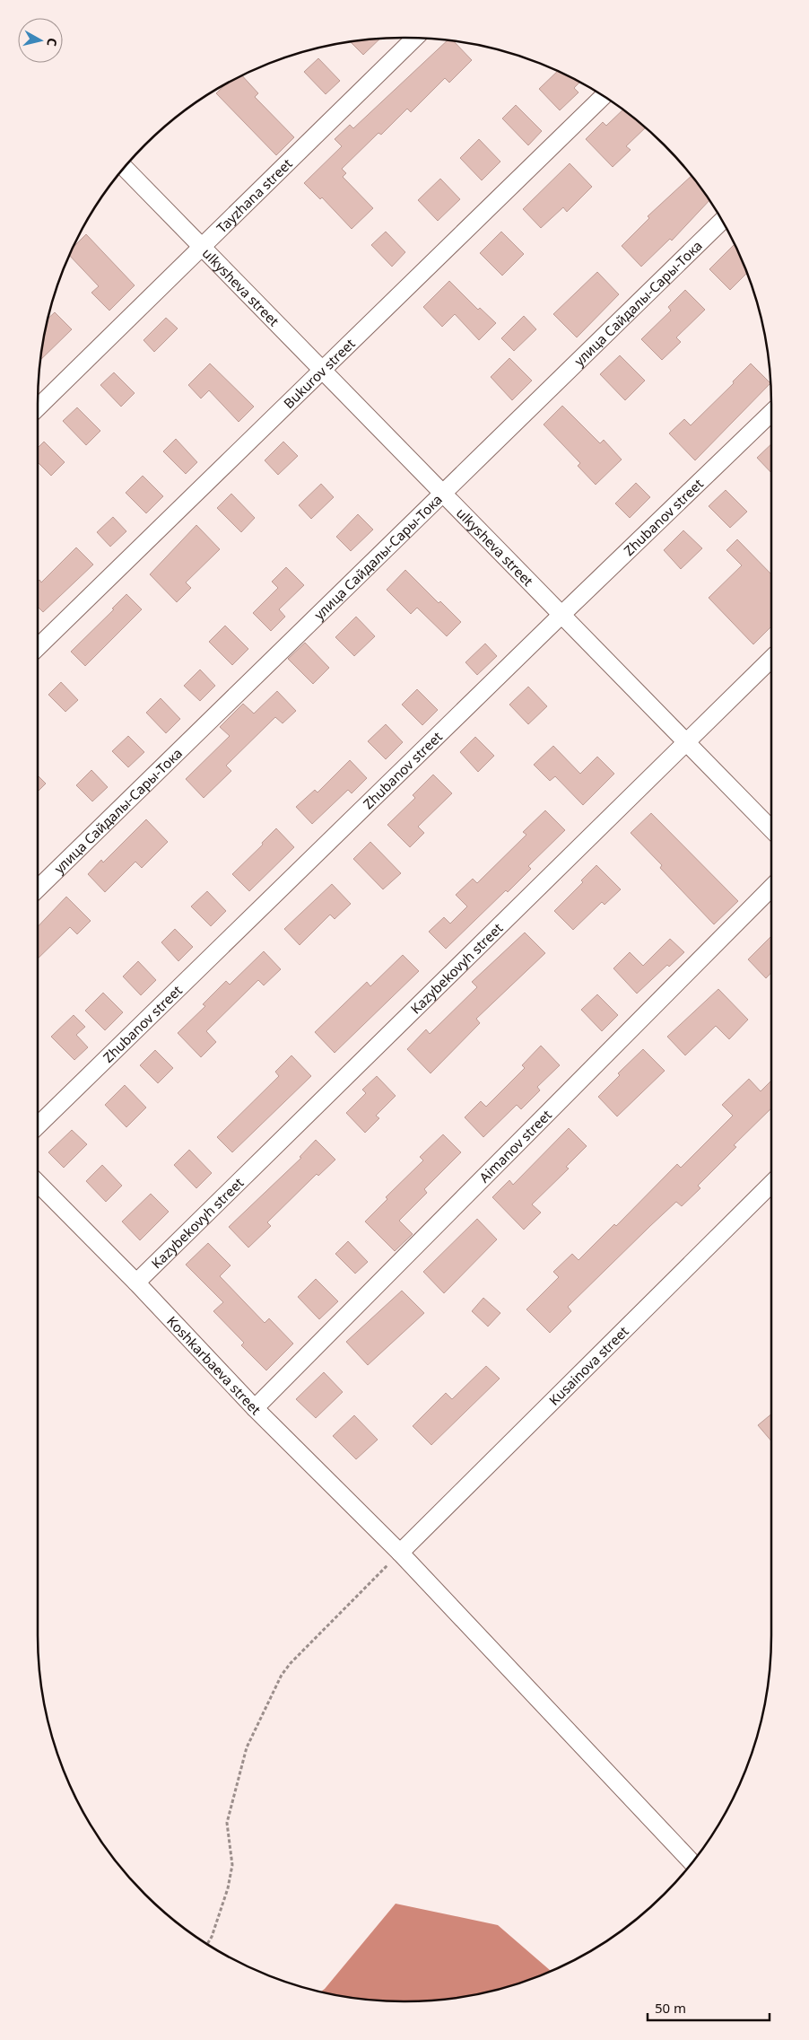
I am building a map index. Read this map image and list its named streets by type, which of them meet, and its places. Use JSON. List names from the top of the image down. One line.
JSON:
{"streets":{"street":["Tayzhana street","ulkysheva street","улица Сайдалы-Сары-Тока","Bukurov street","Zhubanov street","Kazybekovyh street","Aimanov street","Koshkarbaeva street","Kusainova street"]},"crossings":[["Tayzhana street","ulkysheva street"],["ulkysheva street","улица Сайдалы-Сары-Тока"],["ulkysheva street","Bukurov street"],["ulkysheva street","Zhubanov street"],["ulkysheva street","Kazybekovyh street"],["Kazybekovyh street","Koshkarbaeva street"],["Aimanov street","Koshkarbaeva street"],["Koshkarbaeva street","Kusainova street"]],"scale_bar":"50 m","north":"right"}
